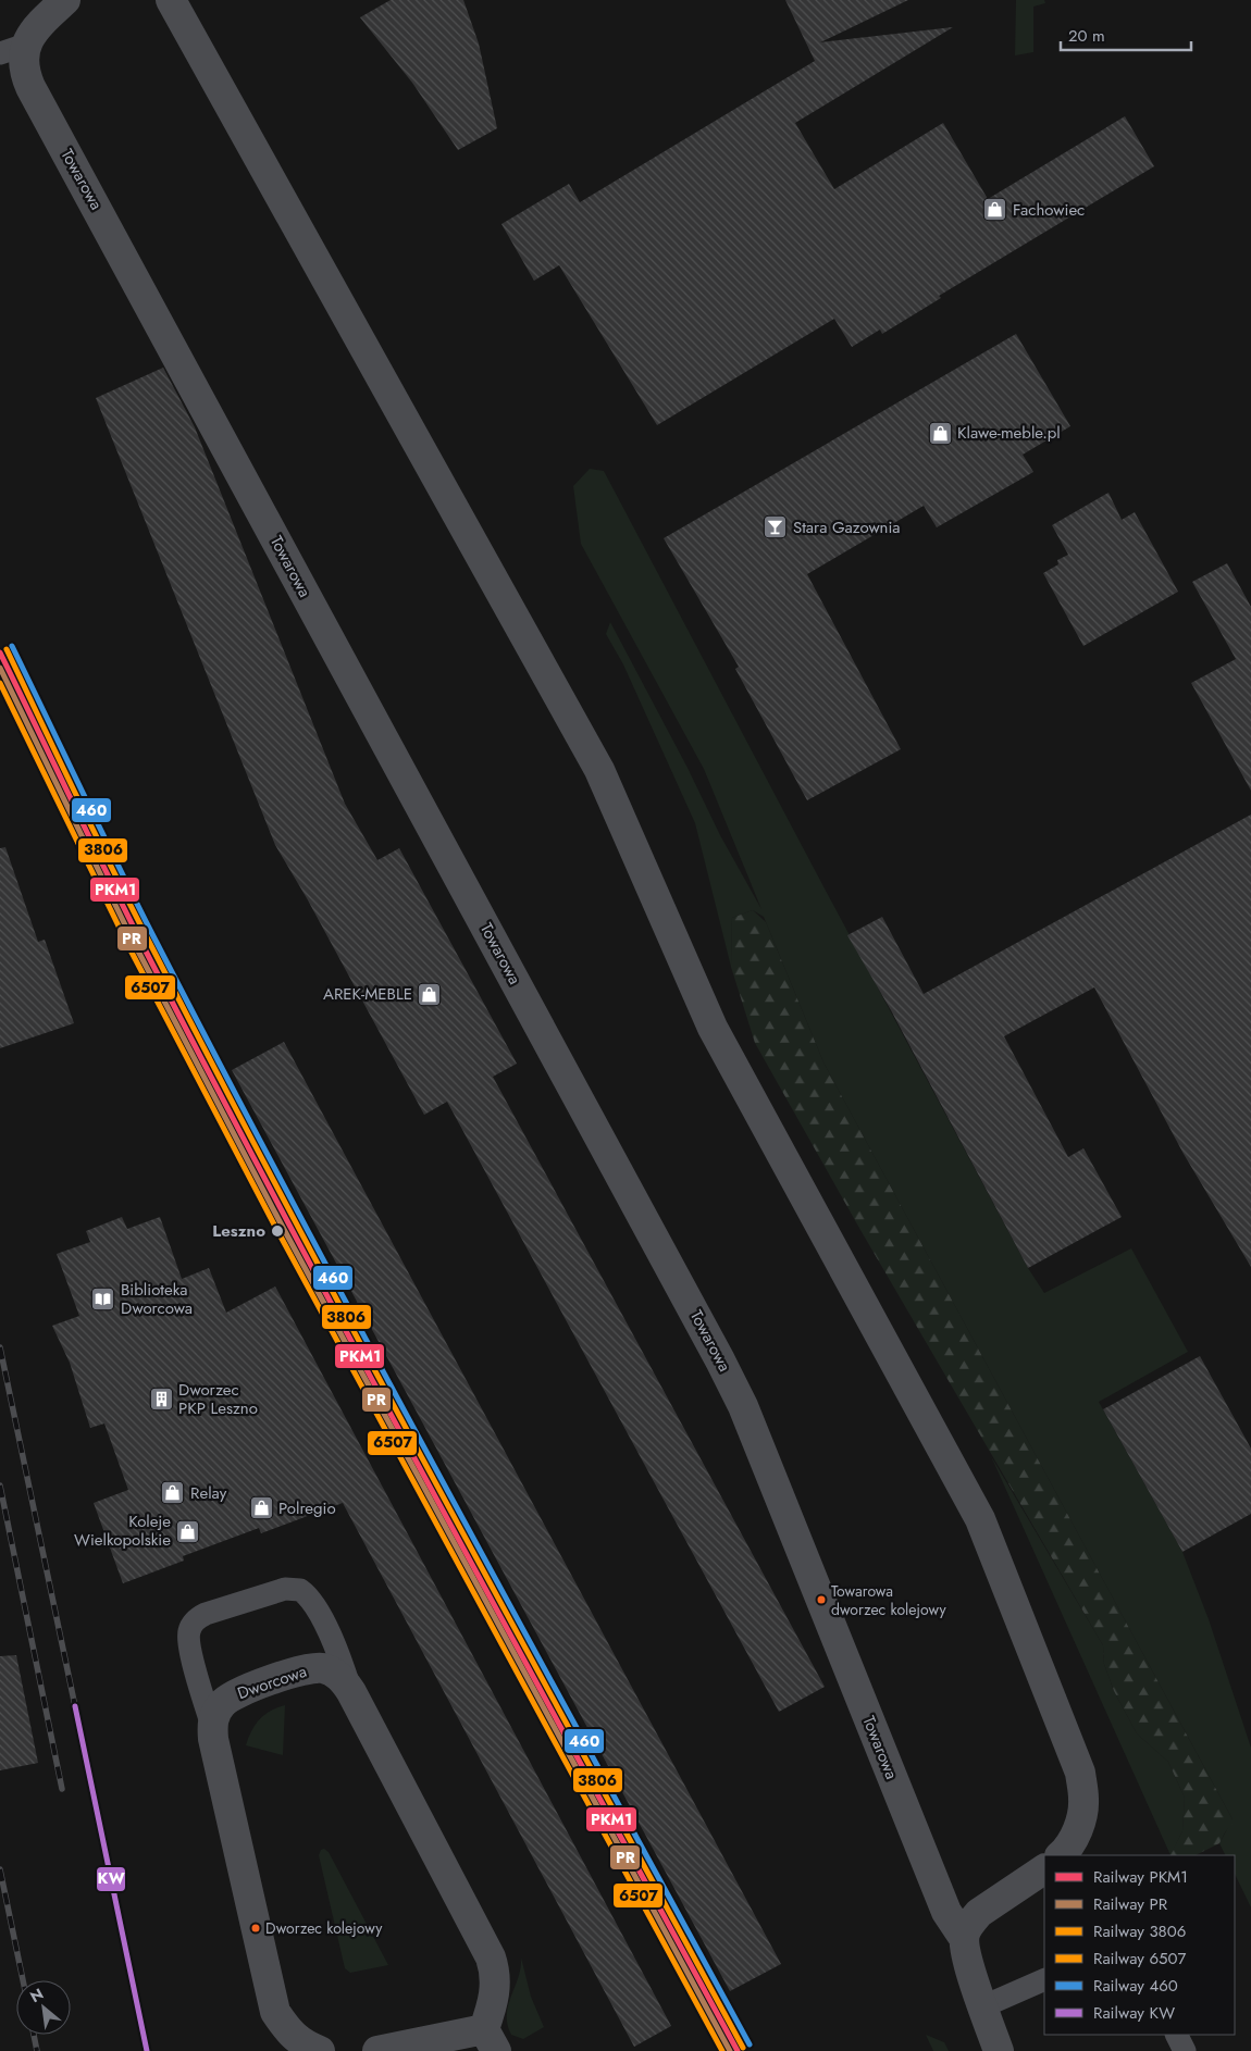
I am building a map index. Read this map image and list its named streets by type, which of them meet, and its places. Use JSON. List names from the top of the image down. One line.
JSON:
{"streets":{"street":["Towarowa","Dworcowa"]},"places":{"shop":["Fachowiec","Klawe-meble.pl","AREK-MEBLE","Relay","Polregio","Koleje Wielkopolskie"],"bar":["Stara Gazownia"],"other":["Leszno","Towarowa dworzec kolejowy","Dworzec kolejowy"],"library":["Biblioteka Dworcowa"],"building":["Dworzec PKP Leszno"]},"lines":["rail line 460","rail line 3806","rail line PKM1","rail line PR","rail line 6507","rail line KW"],"legend":["Railway PKM1","Railway PR","Railway 3806","Railway 6507","Railway 460","Railway KW"],"scale_bar":"20 m","north":"top left"}
